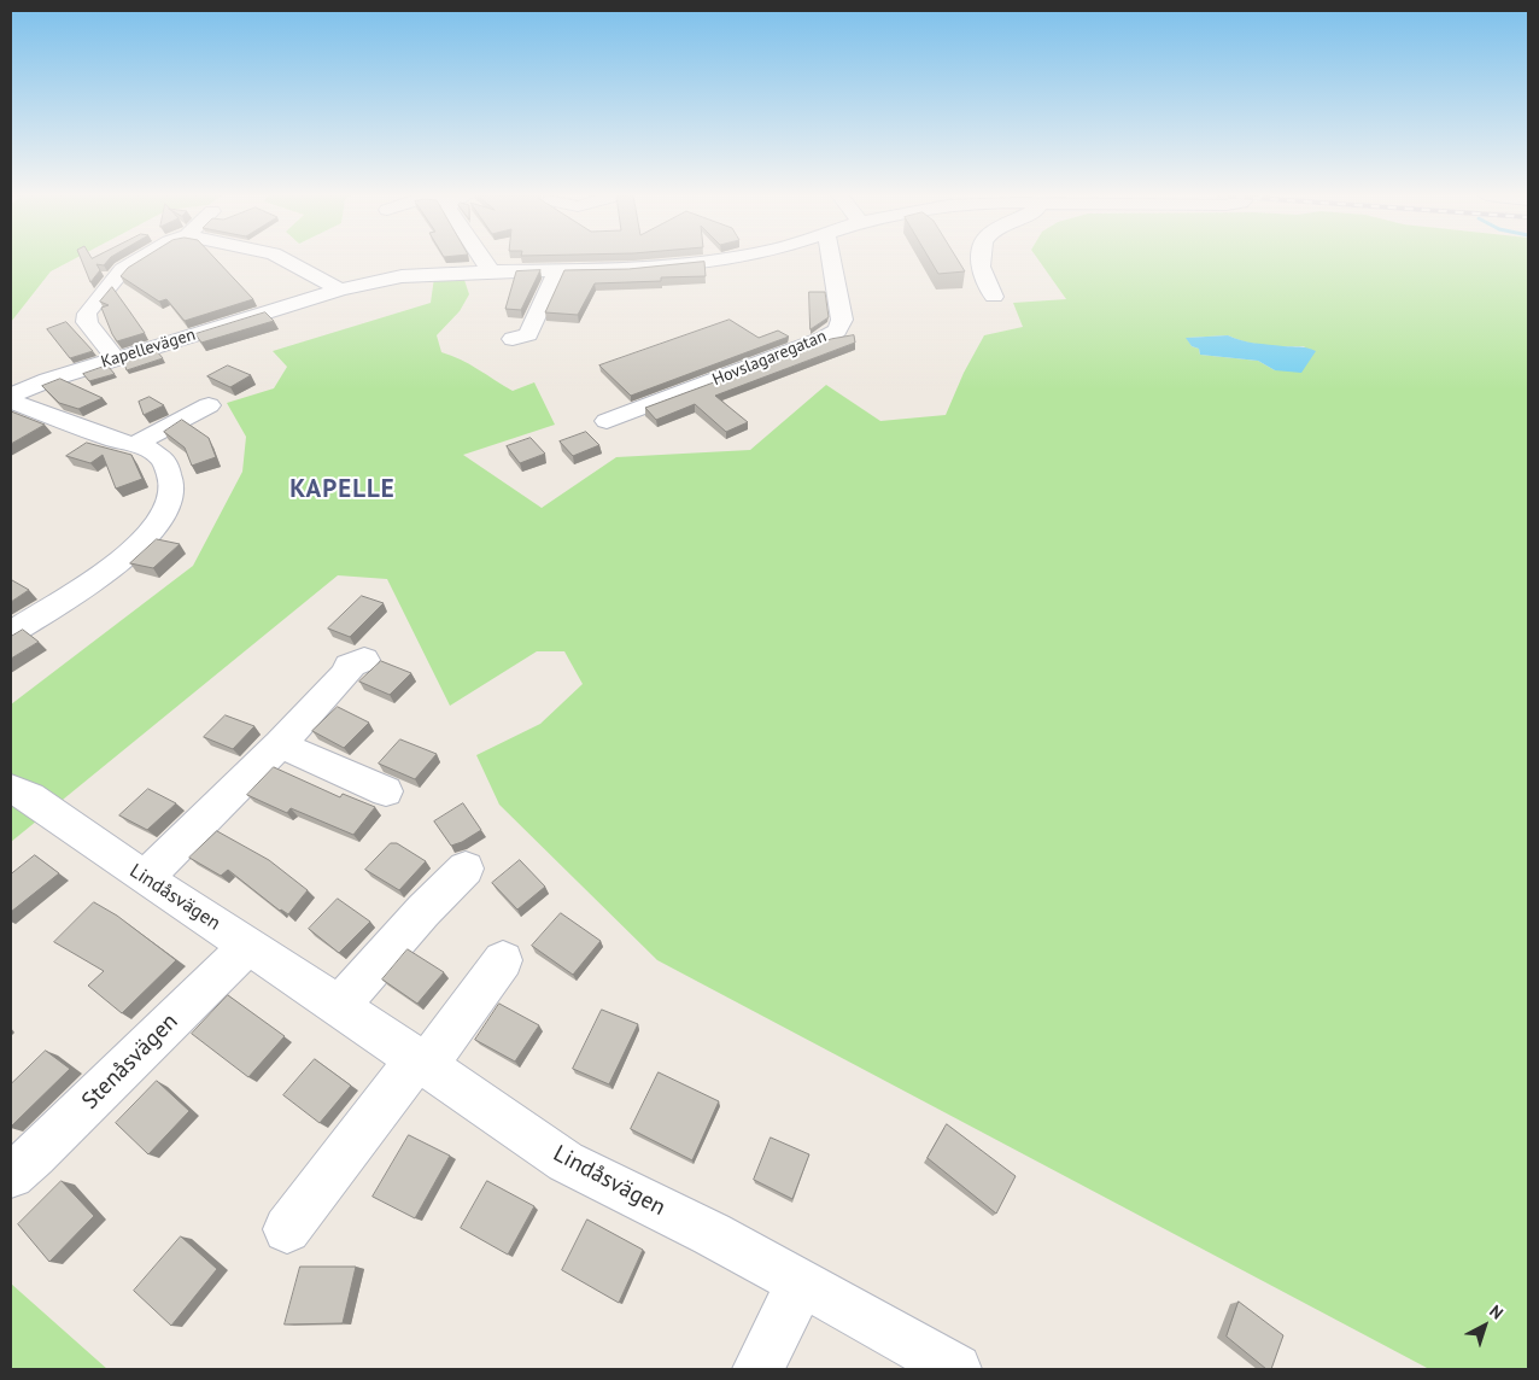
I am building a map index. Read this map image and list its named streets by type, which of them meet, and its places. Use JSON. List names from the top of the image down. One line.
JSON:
{"streets":{"street":["Kapellevägen","Hovslagaregatan","Lindåsvägen","Stenåsvägen"]},"crossings":[["Lindåsvägen","Stenåsvägen"]],"districts":["KAPELLE"],"north":"top right"}
